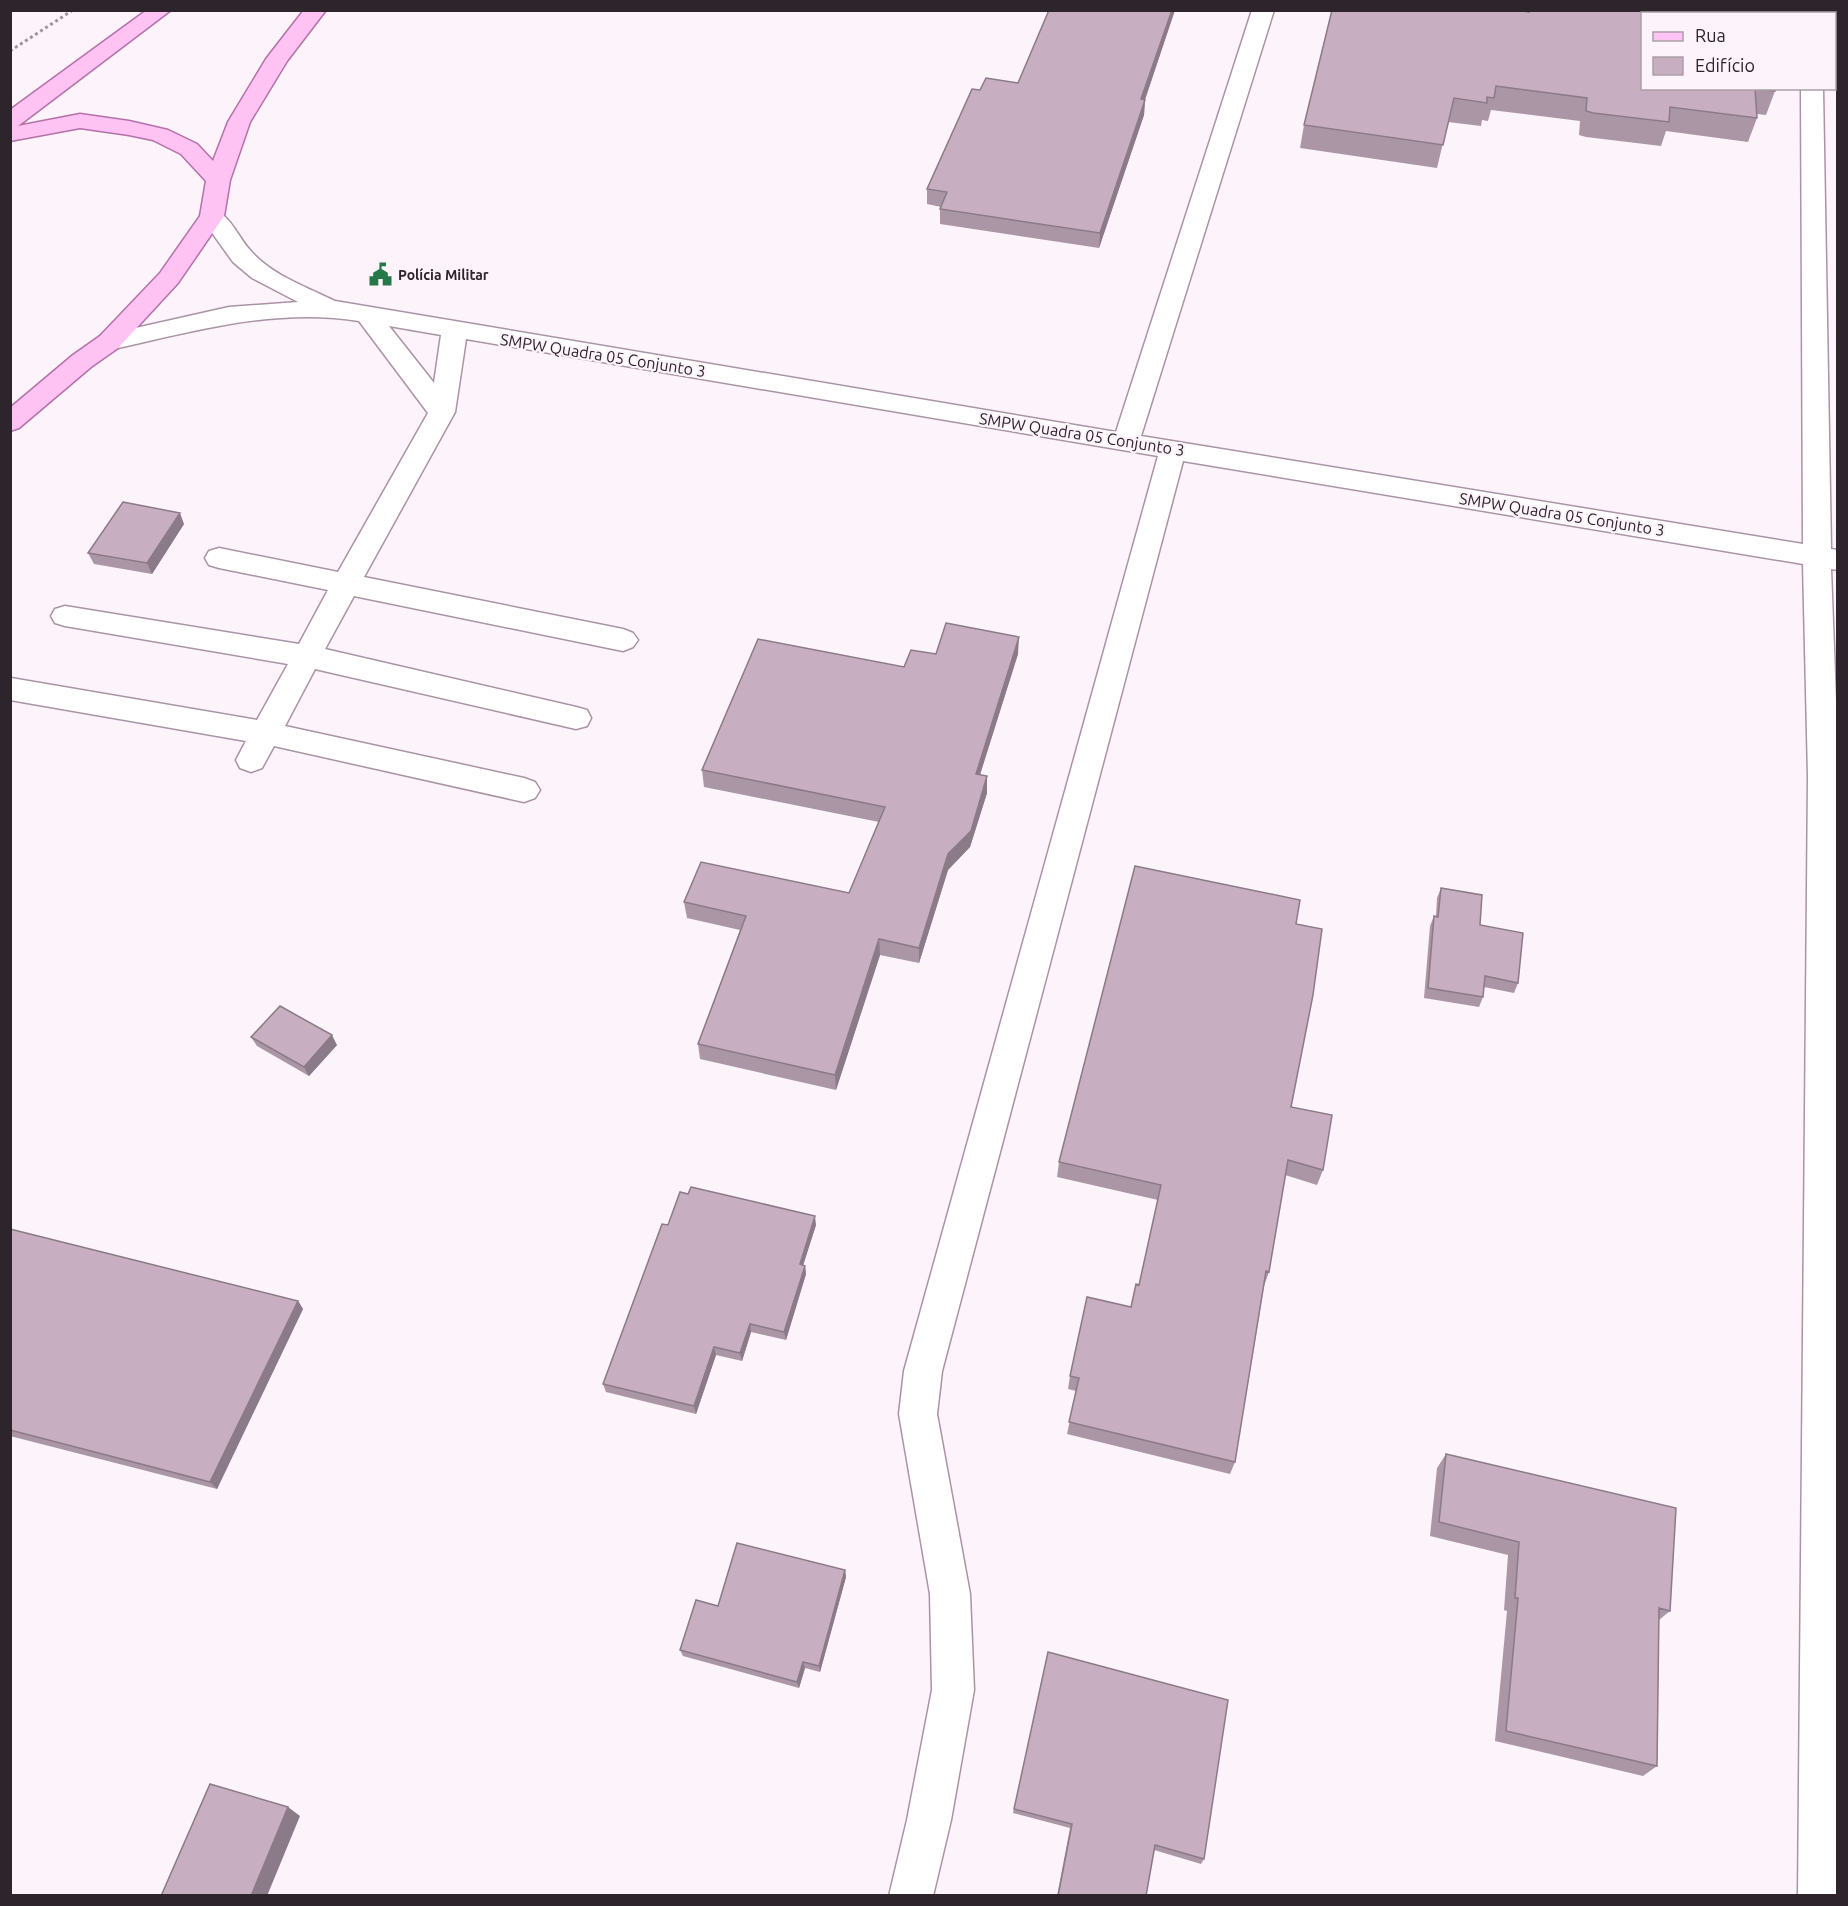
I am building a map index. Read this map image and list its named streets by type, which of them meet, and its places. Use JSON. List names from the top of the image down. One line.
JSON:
{"streets":{"street":["SMPW Quadra 05 Conjunto 3"]},"places":{"public building":["Polícia Militar"]},"legend":["Rua","Edifício"]}
